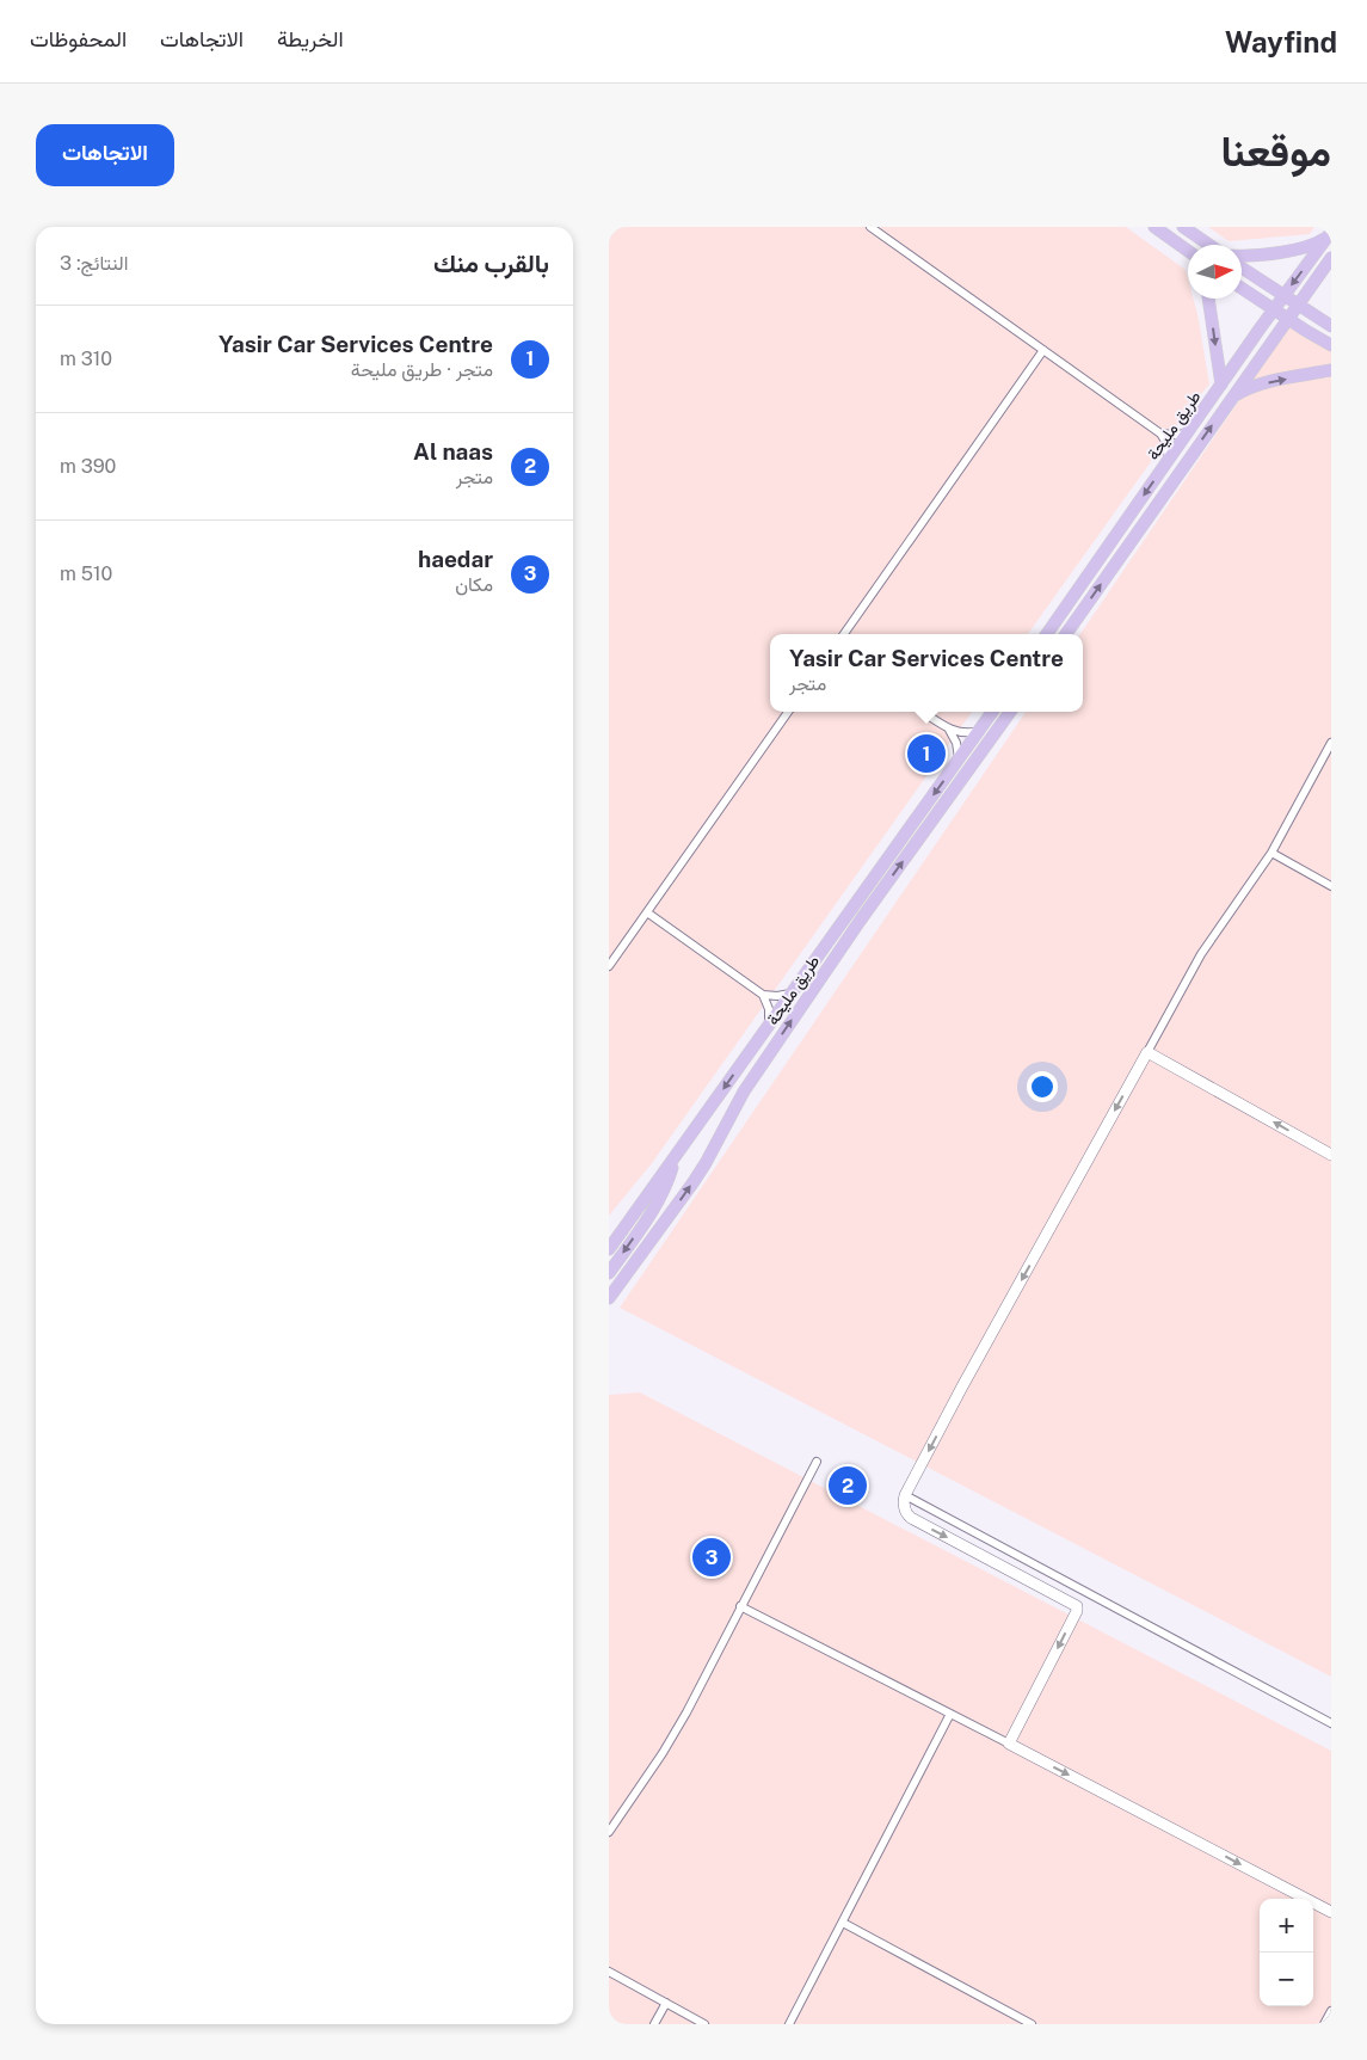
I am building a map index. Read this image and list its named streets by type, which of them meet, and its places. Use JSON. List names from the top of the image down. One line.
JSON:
{"streets":{"main road":["طريق مليحة"]},"north":"right","page":{"header":"Wayfind","nav":["الخريطة","الاتجاهات","المحفوظات"],"title":"موقعنا","buttons":"الاتجاهات","heading":["بالقرب منك","النتائج: 3"],"list":[{"mark":"1","name":"Yasir Car Services Centre","note":"متجر · طريق مليحة","value":"310 m"},{"mark":"2","name":"Al naas","note":"متجر","value":"390 m"},{"mark":"3","name":"haedar","note":"مكان","value":"510 m"}],"popup":["Yasir Car Services Centre","متجر"],"pins":["1","2","3"],"map_buttons":["+","−"]}}
